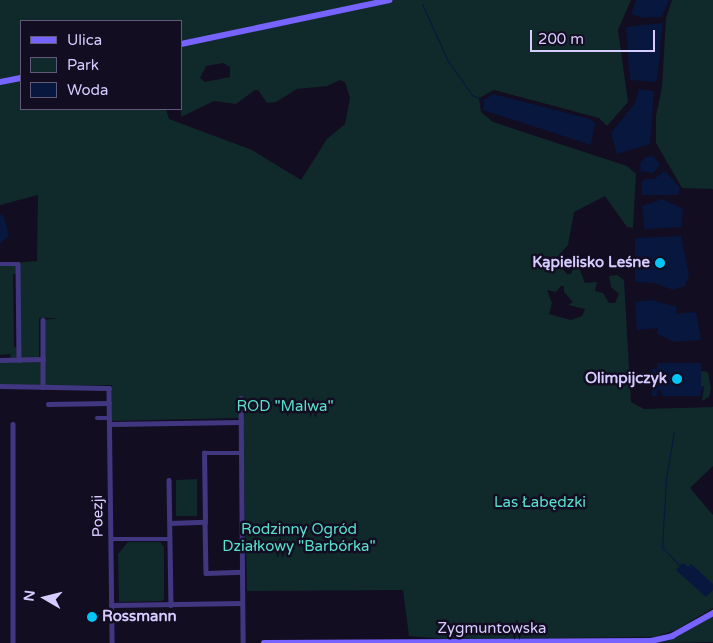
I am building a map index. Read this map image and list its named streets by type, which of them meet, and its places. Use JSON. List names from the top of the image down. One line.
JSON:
{"streets":{"street":["Poezji","Zygmuntowska"]},"parks":["ROD \"Malwa\"","Las Łabędzki","Rodzinny Ogród Działkowy \"Barbórka\""],"places":["Kąpielisko Leśne","Olimpijczyk","Rossmann"],"legend":["Ulica","Park","Woda"],"scale_bar":"200 m","north":"left"}
